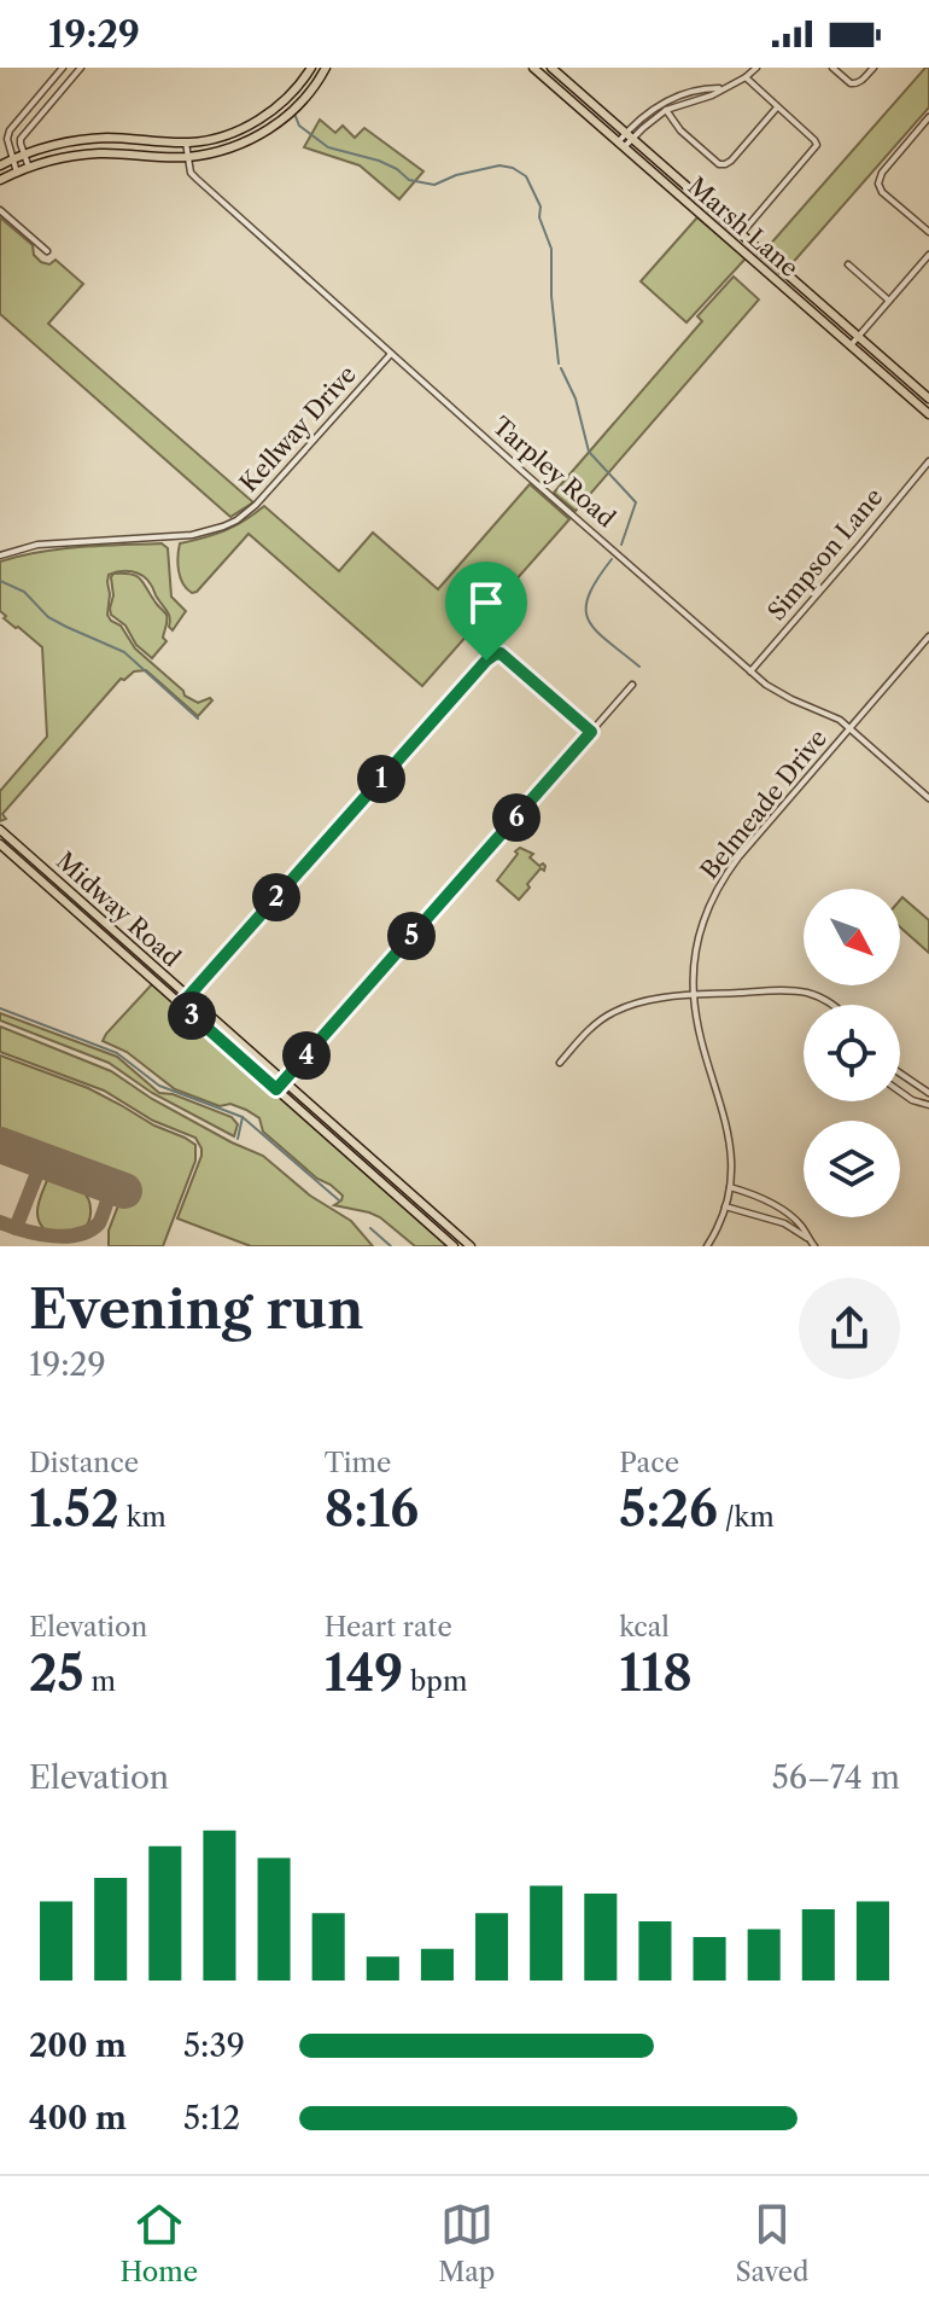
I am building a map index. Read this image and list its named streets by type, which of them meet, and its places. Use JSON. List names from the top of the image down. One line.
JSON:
{"streets":{"main road":["Marsh Lane","Midway Road"],"street":["Kellway Drive","Tarpley Road","Simpson Lane","Belmeade Drive"]},"crossings":[["Kellway Drive","Tarpley Road"],["Tarpley Road","Simpson Lane"],["Tarpley Road","Belmeade Drive"]],"north":"bottom right","page":{"status":"19:29","pins":["1","6","2","5","3","4"],"heading":["Evening run","19:29"],"stats":[["Distance","1.52 km"],["Time","8:16"],["Pace","5:26 /km"],["Elevation","25 m"],["Heart rate","149 bpm"],["kcal","118"]],"chart":["Elevation","56–74 m"],"list":[{"name":"200 m","note":"5:39"},{"name":"400 m","note":"5:12"}],"tabs":["Home","Map","Saved"]}}
